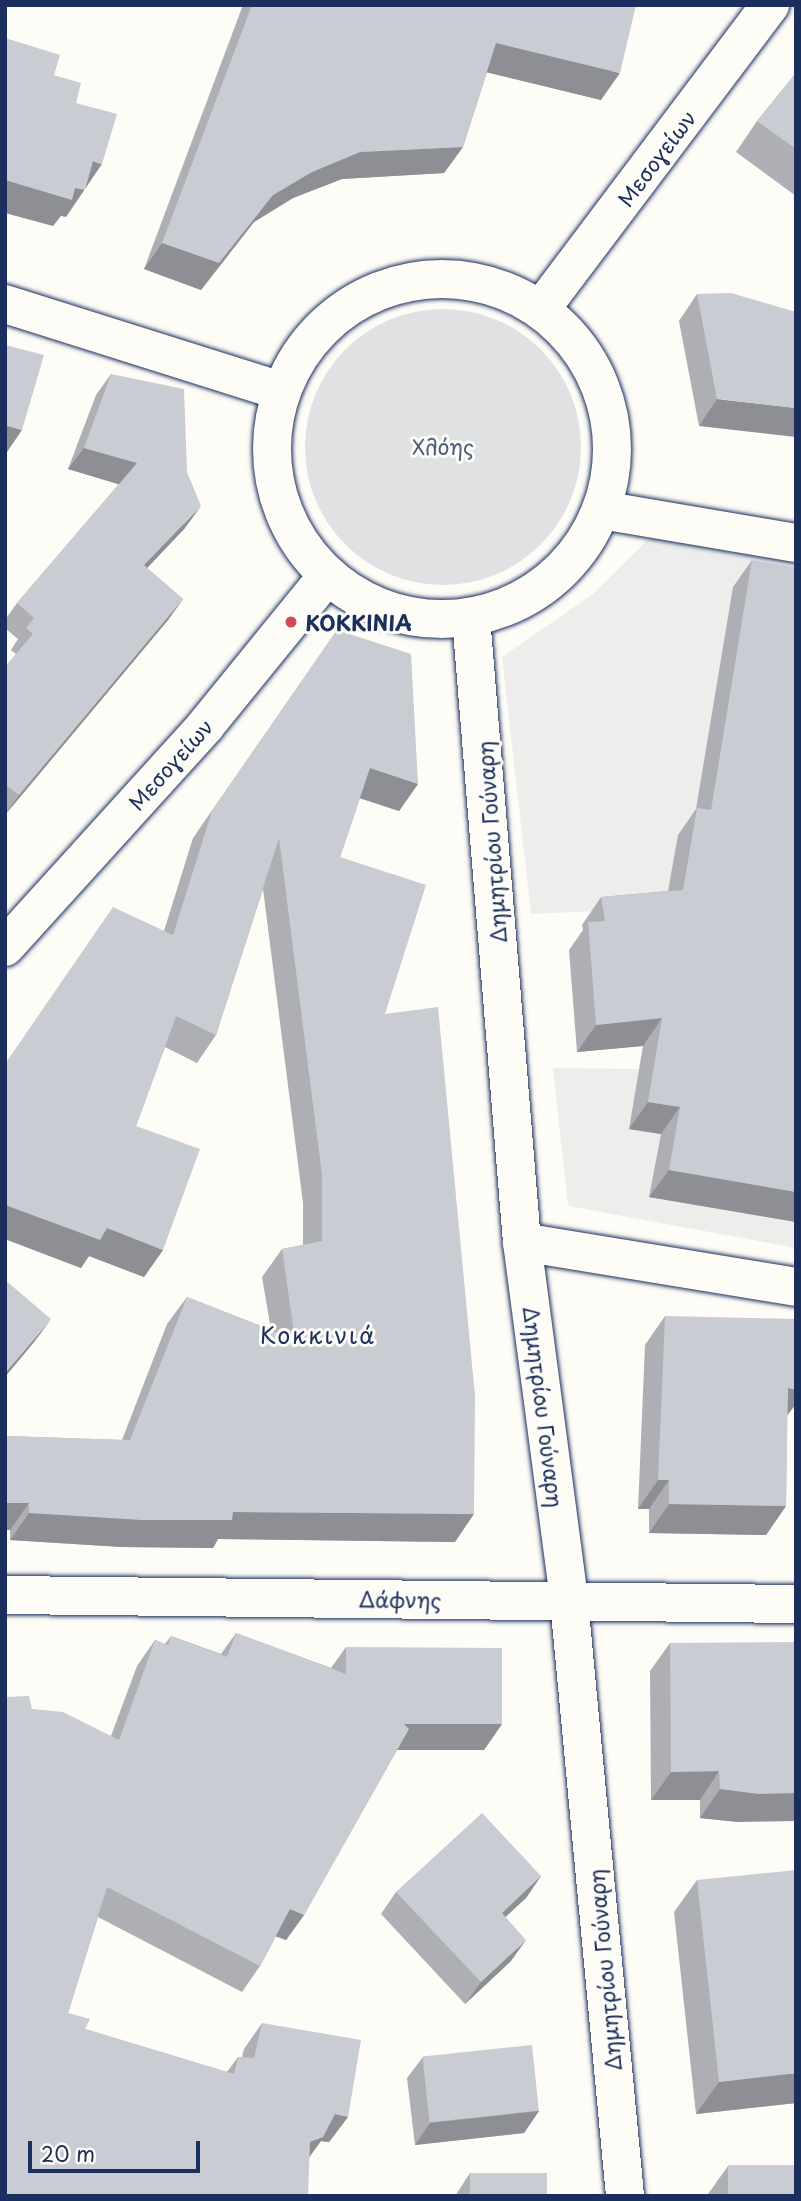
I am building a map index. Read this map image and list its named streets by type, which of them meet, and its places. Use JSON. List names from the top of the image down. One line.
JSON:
{"streets":{"street":["Μεσογείων","Δημητρίου Γούναρη","Δάφνης"]},"crossings":[["Δημητρίου Γούναρη","Δάφνης"]],"districts":["Κοκκινιά"],"parks":["Χλόης"],"places":["ΚΟΚΚΙΝΙΑ"],"scale_bar":"20 m"}
